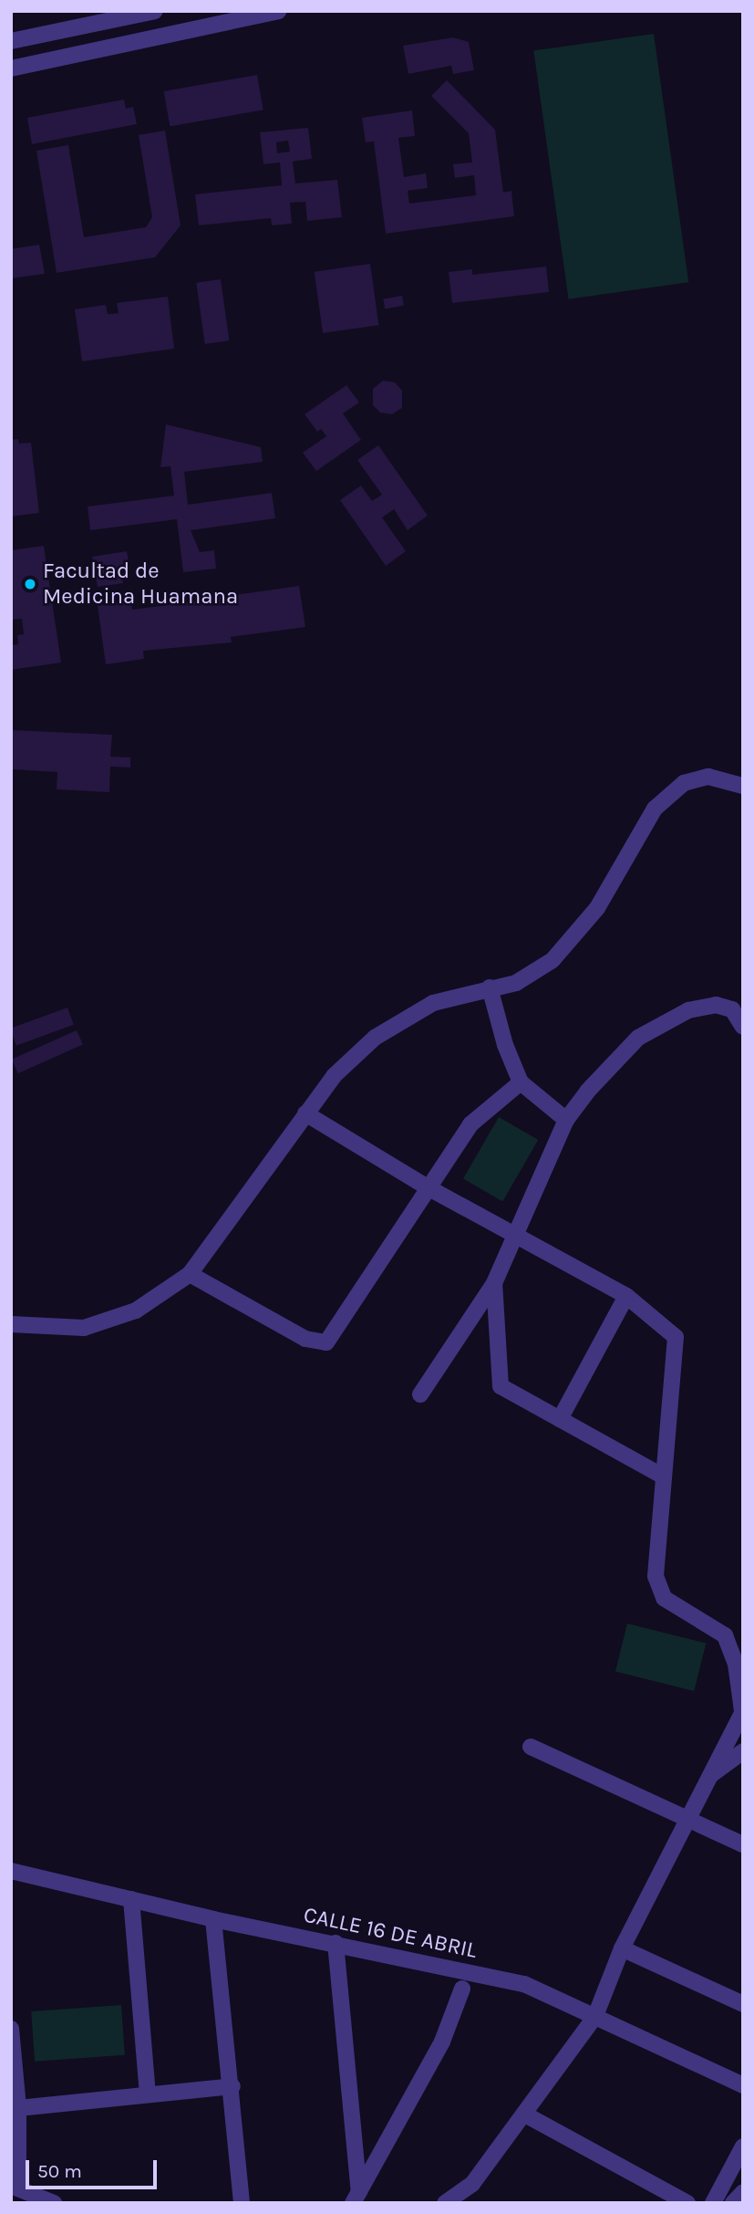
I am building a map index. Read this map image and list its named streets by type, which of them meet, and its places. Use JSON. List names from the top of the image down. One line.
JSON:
{"streets":{"street":["CALLE 16 DE ABRIL"]},"places":["Facultad de Medicina Huamana"],"scale_bar":"50 m"}
